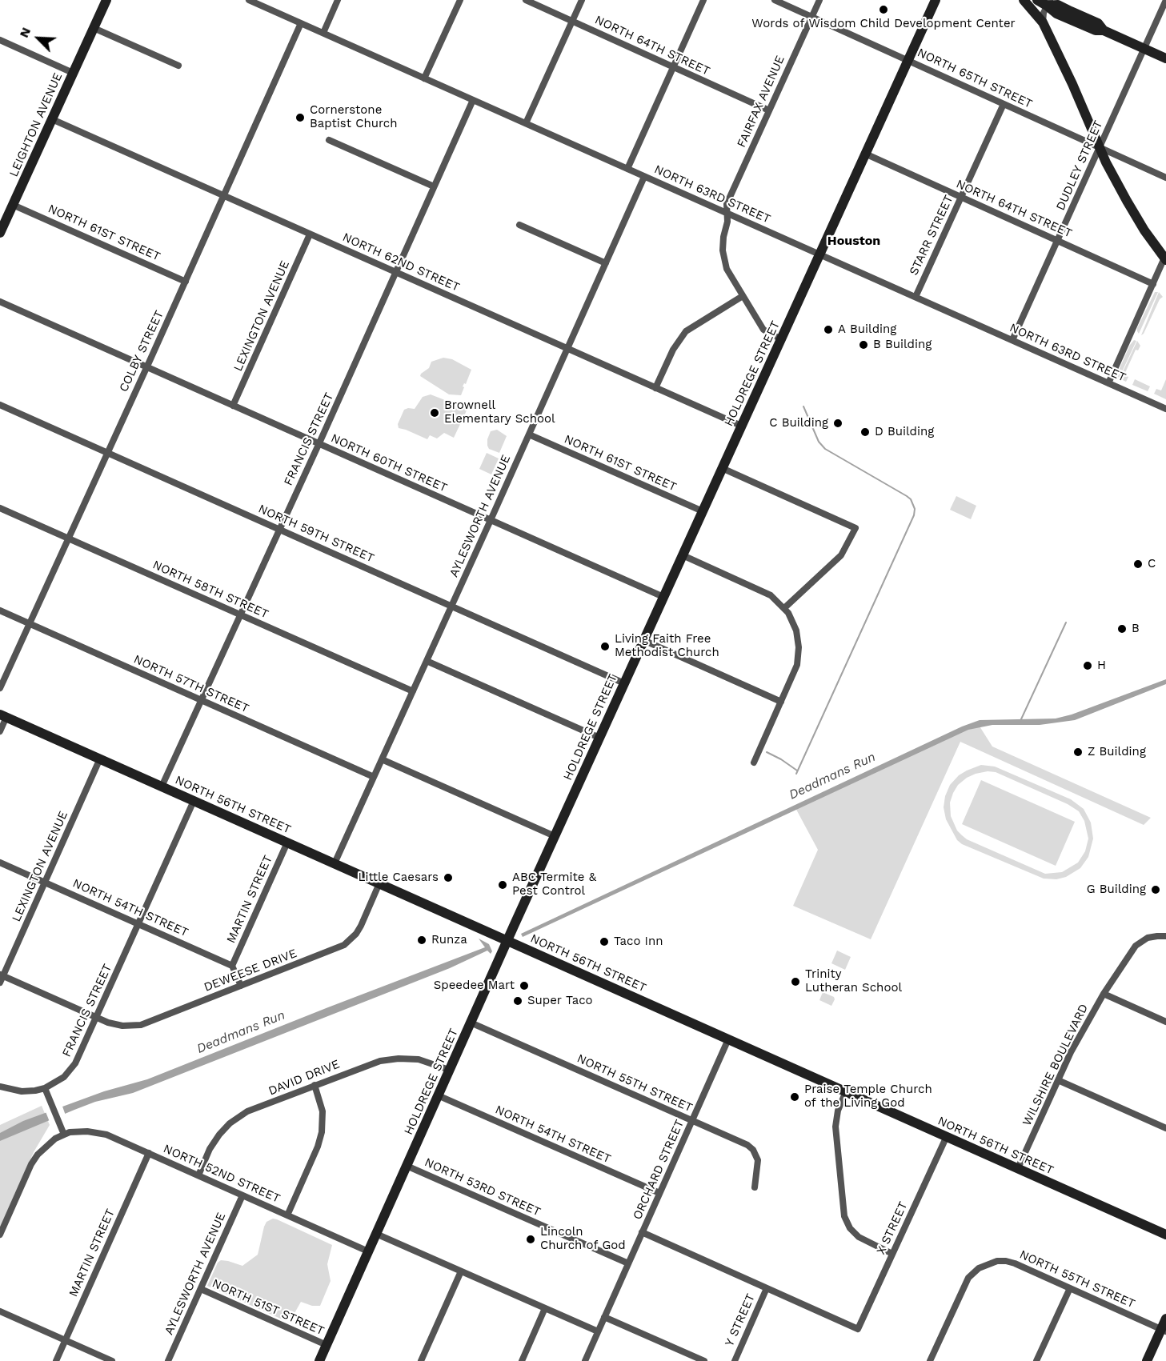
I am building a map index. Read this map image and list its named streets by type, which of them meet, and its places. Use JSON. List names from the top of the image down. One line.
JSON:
{"streets":{"main road":["LEIGHTON AVENUE","HOLDREGE STREET","NORTH 56TH STREET"],"street":["NORTH 64TH STREET","NORTH 65TH STREET","FAIRFAX AVENUE","DUDLEY STREET","NORTH 63RD STREET","NORTH 61ST STREET","STARR STREET","NORTH 62ND STREET","LEXINGTON AVENUE","COLBY STREET","FRANCIS STREET","NORTH 60TH STREET","AYLESWORTH AVENUE","NORTH 59TH STREET","NORTH 58TH STREET","NORTH 57TH STREET","MARTIN STREET","NORTH 54TH STREET","DEWEESE DRIVE","WILSHIRE BOULEVARD","DAVID DRIVE","NORTH 55TH STREET","ORCHARD STREET","NORTH 52ND STREET","NORTH 53RD STREET","X STREET","NORTH 51ST STREET","Y STREET"]},"crossings":[["NORTH 64TH STREET","FAIRFAX AVENUE"],["NORTH 64TH STREET","DUDLEY STREET"],["NORTH 64TH STREET","STARR STREET"],["NORTH 64TH STREET","HOLDREGE STREET"],["NORTH 65TH STREET","FAIRFAX AVENUE"],["NORTH 65TH STREET","DUDLEY STREET"],["NORTH 65TH STREET","STARR STREET"],["NORTH 65TH STREET","HOLDREGE STREET"],["FAIRFAX AVENUE","NORTH 63RD STREET"],["FAIRFAX AVENUE","HOLDREGE STREET"],["LEIGHTON AVENUE","NORTH 61ST STREET"],["LEIGHTON AVENUE","NORTH 62ND STREET"],["DUDLEY STREET","NORTH 63RD STREET"],["NORTH 63RD STREET","STARR STREET"],["NORTH 63RD STREET","COLBY STREET"],["NORTH 63RD STREET","HOLDREGE STREET"],["NORTH 63RD STREET","FRANCIS STREET"],["NORTH 63RD STREET","AYLESWORTH AVENUE"],["NORTH 61ST STREET","COLBY STREET"],["NORTH 61ST STREET","HOLDREGE STREET"],["NORTH 61ST STREET","AYLESWORTH AVENUE"],["NORTH 62ND STREET","LEXINGTON AVENUE"],["NORTH 62ND STREET","COLBY STREET"],["NORTH 62ND STREET","HOLDREGE STREET"],["NORTH 62ND STREET","FRANCIS STREET"],["NORTH 62ND STREET","AYLESWORTH AVENUE"],["LEXINGTON AVENUE","NORTH 60TH STREET"],["LEXINGTON AVENUE","NORTH 56TH STREET"],["LEXINGTON AVENUE","NORTH 54TH STREET"],["COLBY STREET","NORTH 60TH STREET"],["COLBY STREET","NORTH 59TH STREET"],["COLBY STREET","NORTH 58TH STREET"],["COLBY STREET","NORTH 57TH STREET"],["HOLDREGE STREET","NORTH 60TH STREET"],["HOLDREGE STREET","NORTH 59TH STREET"],["HOLDREGE STREET","NORTH 56TH STREET"],["HOLDREGE STREET","NORTH 54TH STREET"],["HOLDREGE STREET","DAVID DRIVE"],["HOLDREGE STREET","NORTH 55TH STREET"],["HOLDREGE STREET","NORTH 52ND STREET"],["HOLDREGE STREET","NORTH 53RD STREET"],["HOLDREGE STREET","NORTH 51ST STREET"],["FRANCIS STREET","NORTH 60TH STREET"],["FRANCIS STREET","NORTH 59TH STREET"],["FRANCIS STREET","NORTH 58TH STREET"],["FRANCIS STREET","NORTH 57TH STREET"],["FRANCIS STREET","NORTH 56TH STREET"],["FRANCIS STREET","NORTH 54TH STREET"],["FRANCIS STREET","DEWEESE DRIVE"],["NORTH 60TH STREET","AYLESWORTH AVENUE"],["AYLESWORTH AVENUE","NORTH 59TH STREET"],["AYLESWORTH AVENUE","NORTH 58TH STREET"],["AYLESWORTH AVENUE","NORTH 57TH STREET"],["AYLESWORTH AVENUE","NORTH 56TH STREET"],["AYLESWORTH AVENUE","NORTH 52ND STREET"],["AYLESWORTH AVENUE","NORTH 51ST STREET"],["NORTH 56TH STREET","MARTIN STREET"],["NORTH 56TH STREET","DEWEESE DRIVE"],["NORTH 56TH STREET","WILSHIRE BOULEVARD"],["NORTH 56TH STREET","ORCHARD STREET"],["NORTH 56TH STREET","X STREET"],["MARTIN STREET","NORTH 54TH STREET"],["MARTIN STREET","NORTH 52ND STREET"],["NORTH 54TH STREET","ORCHARD STREET"],["DAVID DRIVE","NORTH 52ND STREET"],["NORTH 55TH STREET","ORCHARD STREET"],["ORCHARD STREET","NORTH 53RD STREET"],["X STREET","Y STREET"]],"districts":["Houston"],"water":["Deadmans Run"],"places":["Words of Wisdom Child Development Center","Cornerstone Baptist Church","A Building","B Building","Brownell Elementary School","C Building","D Building","C","B","Living Faith Free Methodist Church","H","Z Building","Little Caesars","ABC Termite & Pest Control","G Building","Runza","Taco Inn","Trinity Lutheran School","Speedee Mart","Super Taco","Praise Temple Church of the Living God","Lincoln Church of God"],"north":"top left"}
